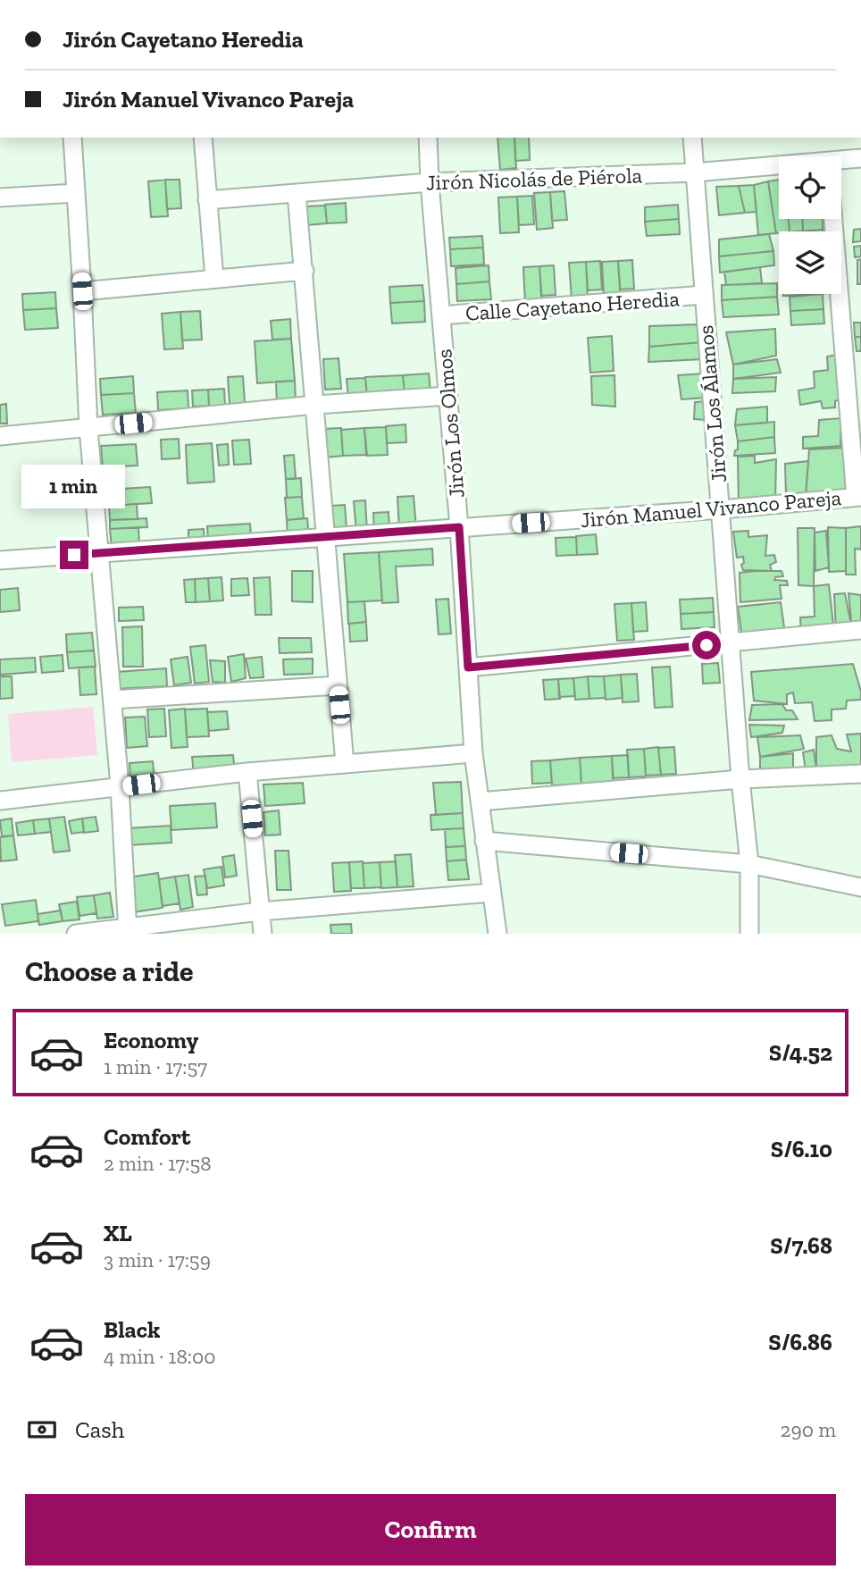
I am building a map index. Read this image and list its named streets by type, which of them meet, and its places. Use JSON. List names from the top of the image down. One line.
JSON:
{"streets":{"street":["Jirón Nicolás de Piérola","Calle Cayetano Heredia","Jirón Los Álamos","Jirón Los Olmos","Jirón Manuel Vivanco Pareja"]},"crossings":[["Jirón Nicolás de Piérola","Jirón Los Álamos"],["Jirón Nicolás de Piérola","Jirón Los Olmos"],["Calle Cayetano Heredia","Jirón Los Álamos"],["Calle Cayetano Heredia","Jirón Los Olmos"],["Jirón Los Álamos","Jirón Manuel Vivanco Pareja"],["Jirón Los Olmos","Jirón Manuel Vivanco Pareja"]],"page":{"banner":["Jirón Cayetano Heredia","Jirón Manuel Vivanco Pareja"],"bubble":"1 min","heading":"Choose a ride","list":[{"name":"Economy","note":"1 min · 17:57","value":"S/4.52"},{"name":"Comfort","note":"2 min · 17:58","value":"S/6.10"},{"name":"XL","note":"3 min · 17:59","value":"S/7.68"},{"name":"Black","note":"4 min · 18:00","value":"S/6.86"}],"pay":["Cash","290 m"],"buttons":"Confirm"}}
